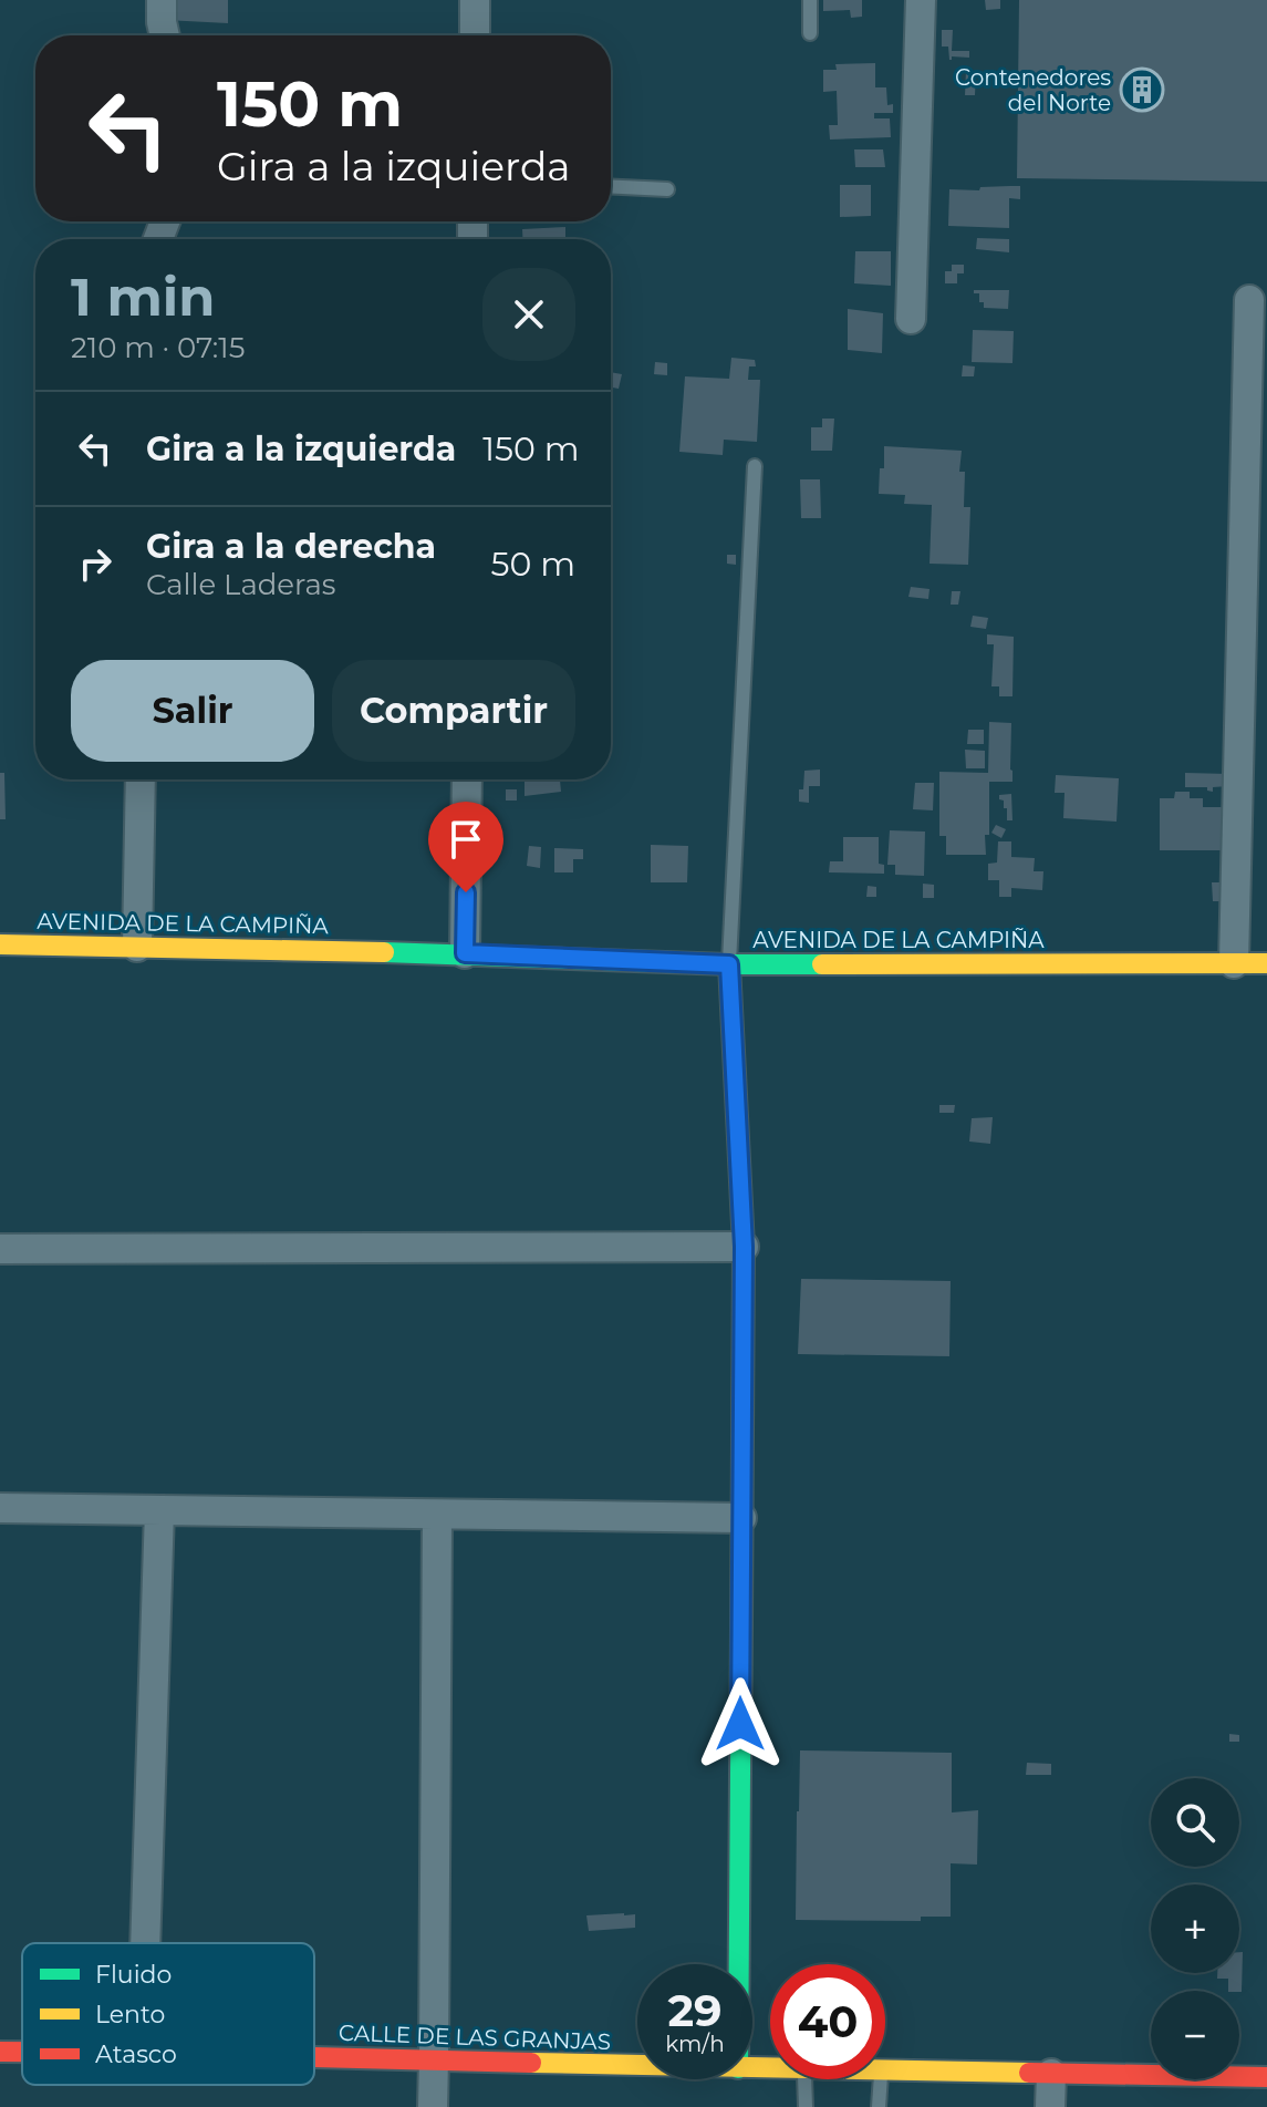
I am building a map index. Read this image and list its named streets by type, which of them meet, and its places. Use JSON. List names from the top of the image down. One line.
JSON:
{"streets":{"street":["AVENIDA DE LA CAMPIÑA","CALLE DE LAS GRANJAS"]},"places":{"building":["Contenedores del Norte"]},"legend":["Fluido","Lento","Atasco"],"page":{"turn":["150 m","Gira a la izquierda"],"heading":["1 min","210 m · 07:15"],"list":[{"name":"Gira a la izquierda","value":"150 m"},{"name":"Gira a la derecha","note":"Calle Laderas","value":"50 m"}],"buttons":["Salir","Compartir"],"map_buttons":["+","−"],"speed":"29 km/h","limit":"40"}}
